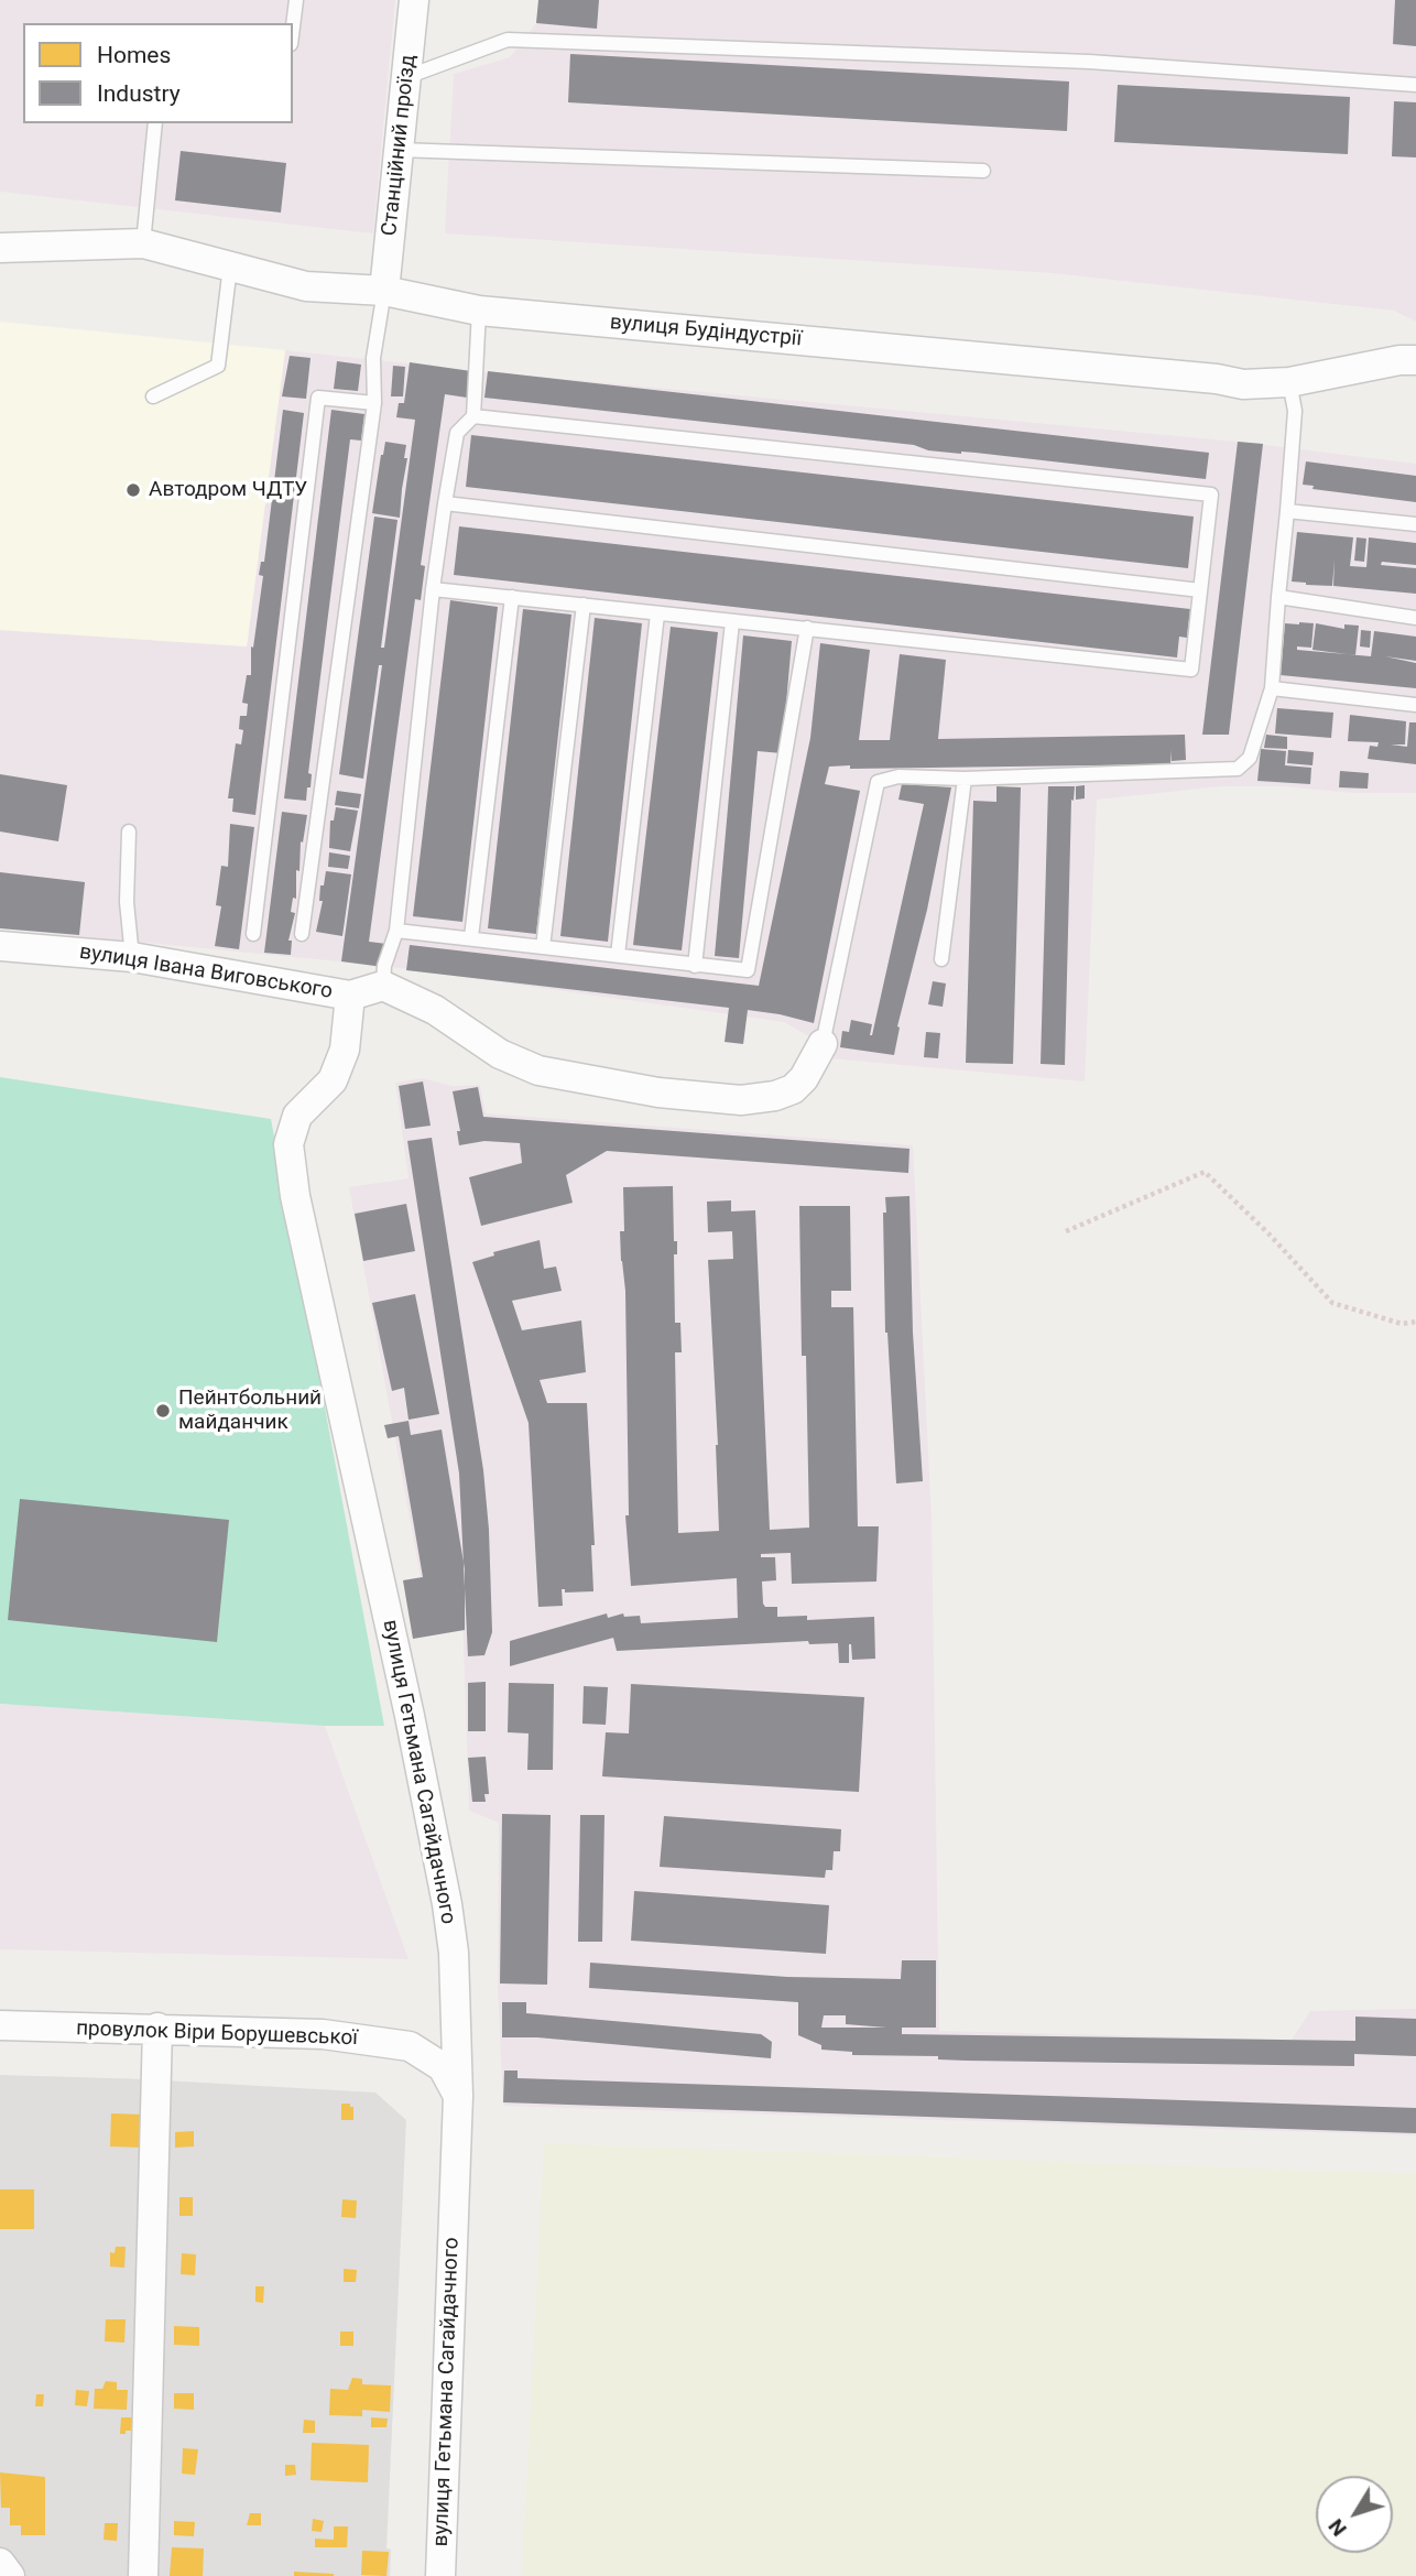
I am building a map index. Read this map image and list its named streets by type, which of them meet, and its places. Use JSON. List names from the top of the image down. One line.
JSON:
{"streets":{"street":["Станційний проїзд","вулиця Будіндустрії","вулиця Івана Виговського","вулиця Гетьмана Сагайдачного","провулок Віри Борушевської"]},"crossings":[["Станційний проїзд","вулиця Будіндустрії"],["вулиця Івана Виговського","вулиця Гетьмана Сагайдачного"],["вулиця Гетьмана Сагайдачного","провулок Віри Борушевської"]],"places":["Автодром ЧДТУ","Пейнтбольний майданчик"],"legend":["Homes","Industry"],"north":"bottom left"}
